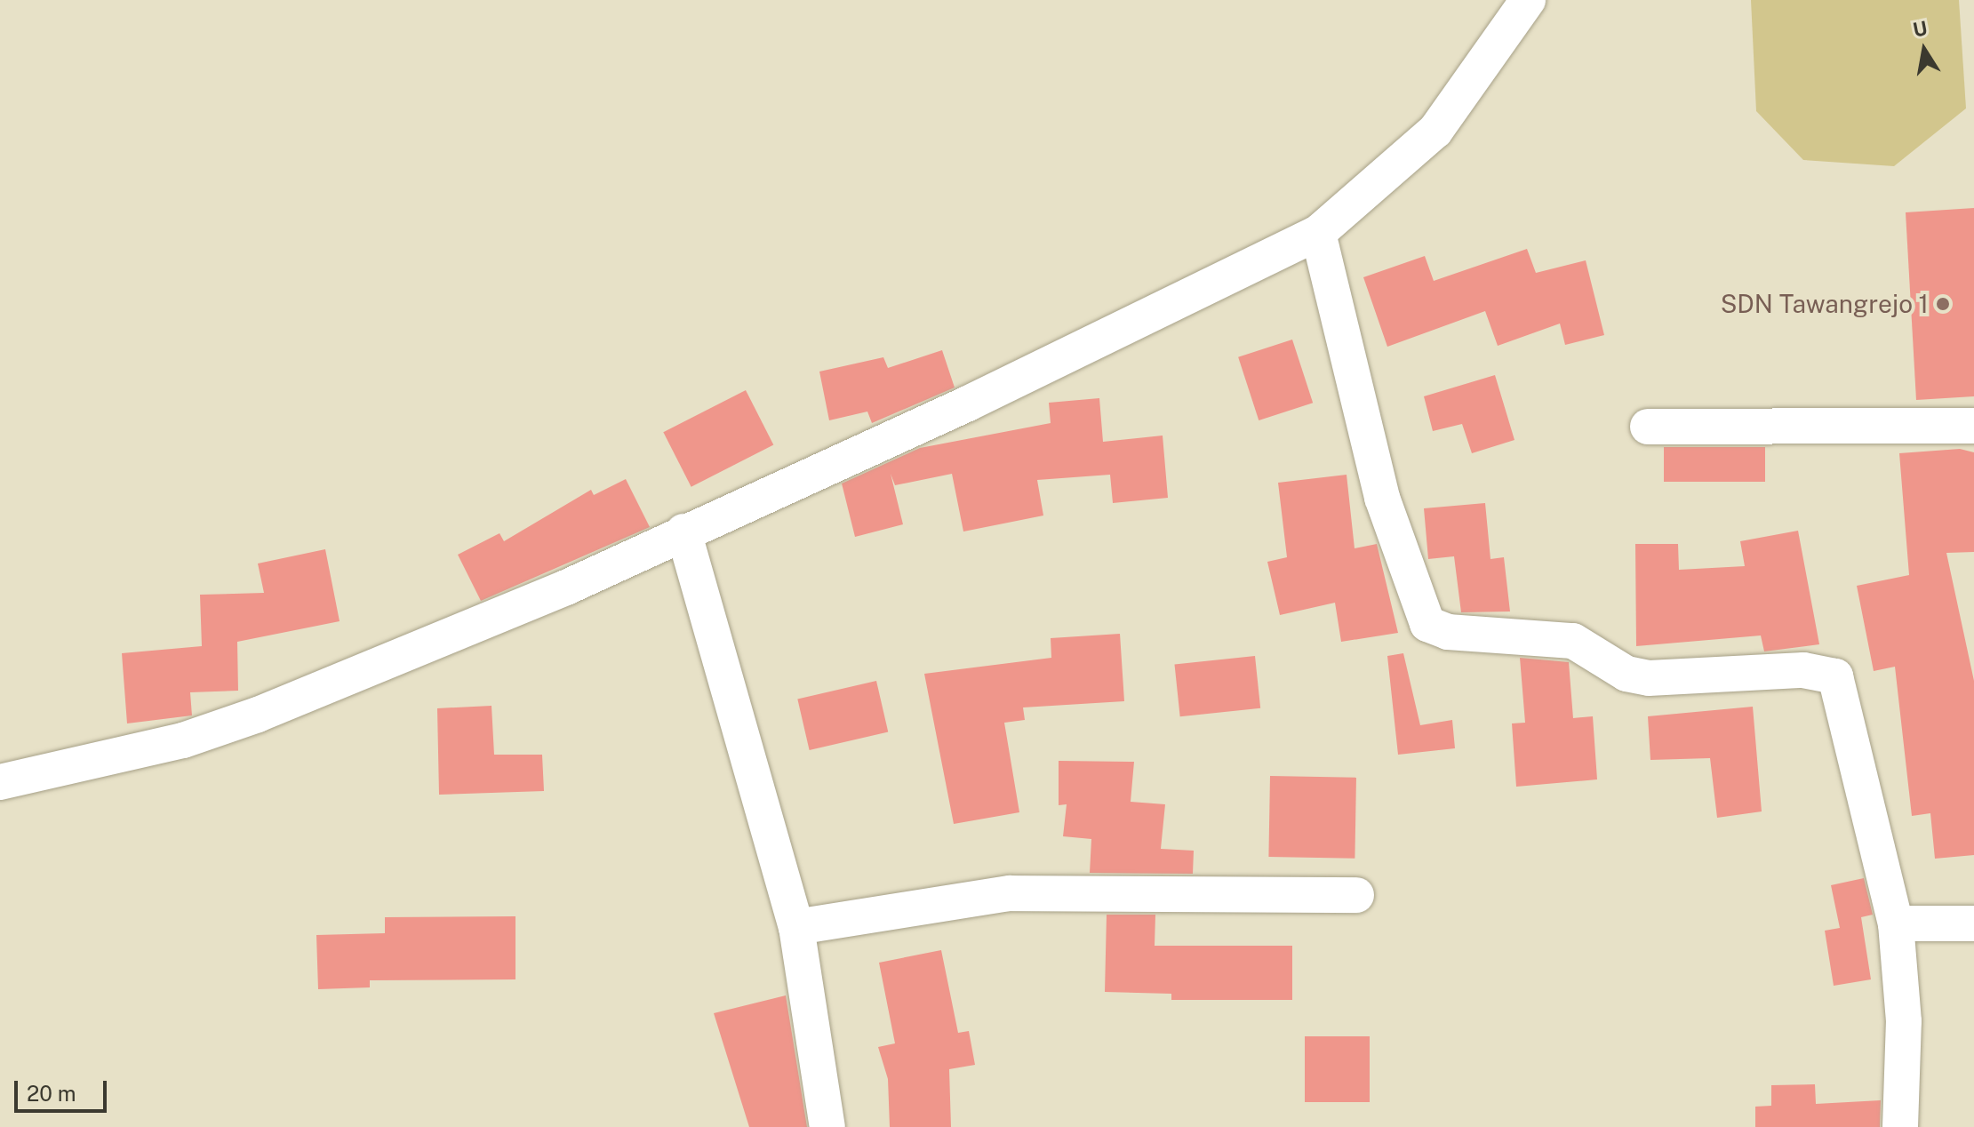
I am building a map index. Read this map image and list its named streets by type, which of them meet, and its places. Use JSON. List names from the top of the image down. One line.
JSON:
{"places":["SDN Tawangrejo 1"],"scale_bar":"20 m","north":"top"}
